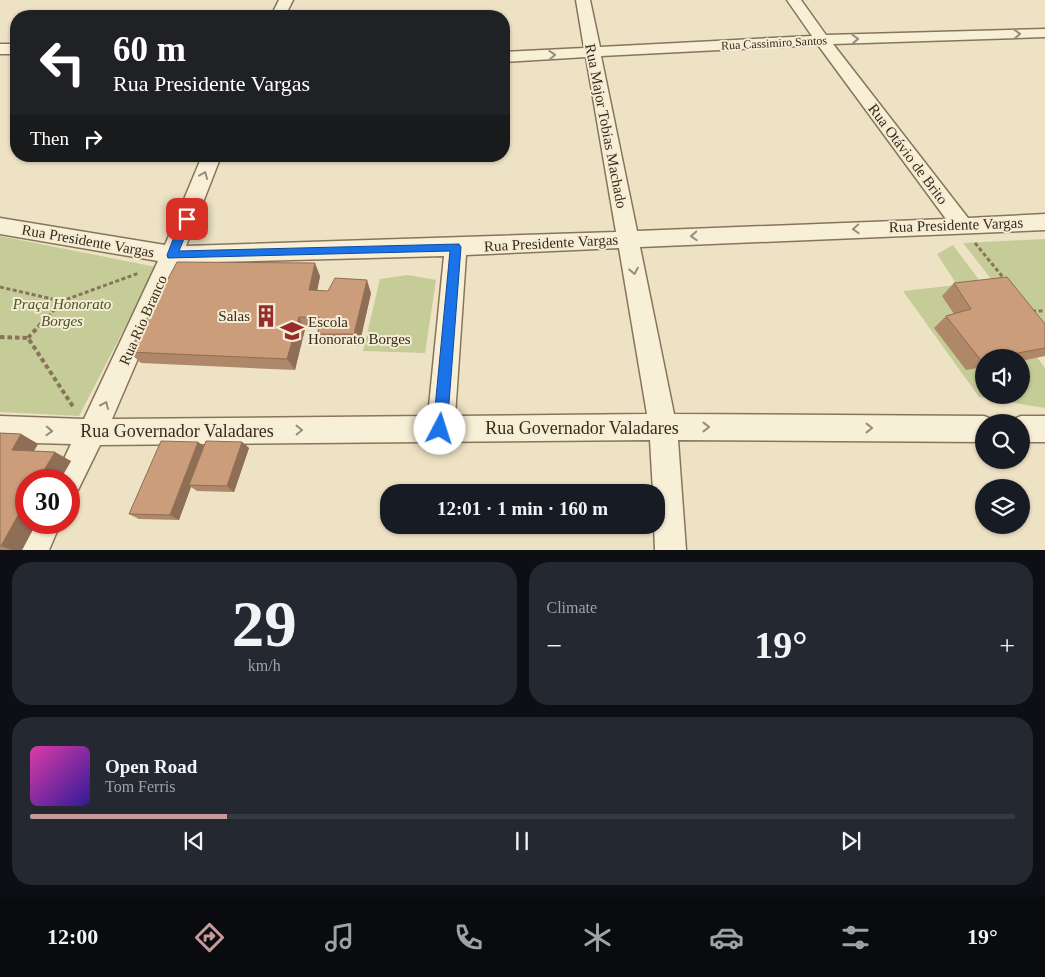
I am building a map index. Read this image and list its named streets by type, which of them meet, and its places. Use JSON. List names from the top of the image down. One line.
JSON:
{"streets":{"street":["Rua Cassimiro Santos","Rua Major Tobias Machado","Rua Otávio de Brito","Rua Presidente Vargas","Rua Rio Branco","Rua Governador Valadares"]},"crossings":[["Rua Cassimiro Santos","Rua Major Tobias Machado"],["Rua Cassimiro Santos","Rua Otávio de Brito"],["Rua Major Tobias Machado","Rua Presidente Vargas"],["Rua Major Tobias Machado","Rua Governador Valadares"],["Rua Otávio de Brito","Rua Presidente Vargas"],["Rua Presidente Vargas","Rua Rio Branco"],["Rua Rio Branco","Rua Governador Valadares"]],"one_way":["Rua Cassimiro Santos","Rua Rio Branco","Rua Governador Valadares"],"parks":["Praça Honorato Borges"],"places":{"building":["Salas"],"school or university":["Escola Honorato Borges"]},"page":{"turn":["60 m","Rua Presidente Vargas"],"then":"Then","limit":"30","trip":"12:01 · 1 min · 160 m","tile":[["29","km/h"],"Climate"],"heat":["−","19°","+"],"song":["Open Road","Tom Ferris"],"tabs":["12:00","19°"]}}
